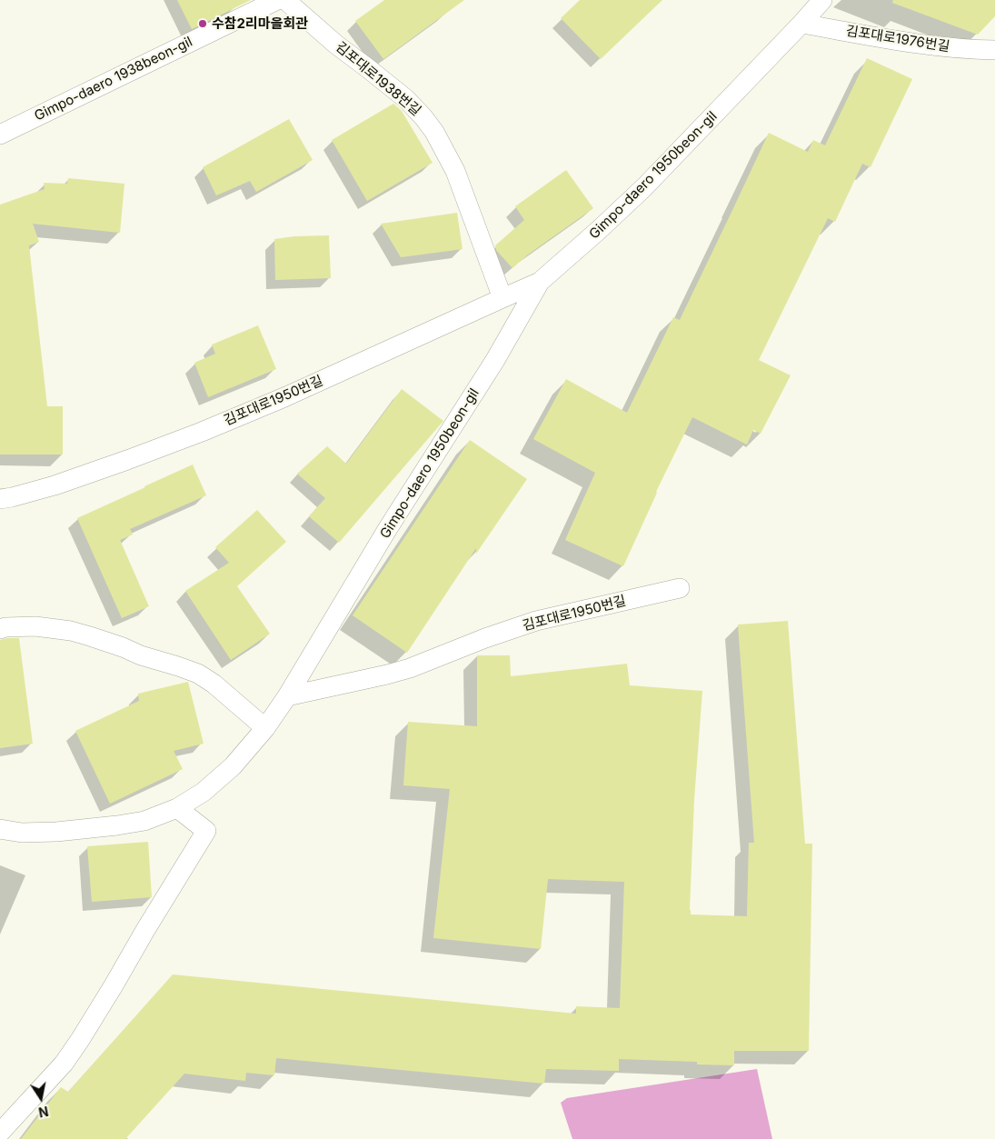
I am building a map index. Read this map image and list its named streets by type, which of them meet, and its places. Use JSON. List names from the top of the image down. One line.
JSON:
{"streets":{"lane":["김포대로1976번길","Gimpo-daero 1938beon-gil","김포대로1938번길","Gimpo-daero 1950beon-gil","김포대로1950번길"]},"crossings":[["김포대로1976번길","Gimpo-daero 1950beon-gil"],["김포대로1938번길","김포대로1950번길"],["Gimpo-daero 1950beon-gil","김포대로1950번길"]],"places":["수참2리마을회관"],"north":"bottom"}
